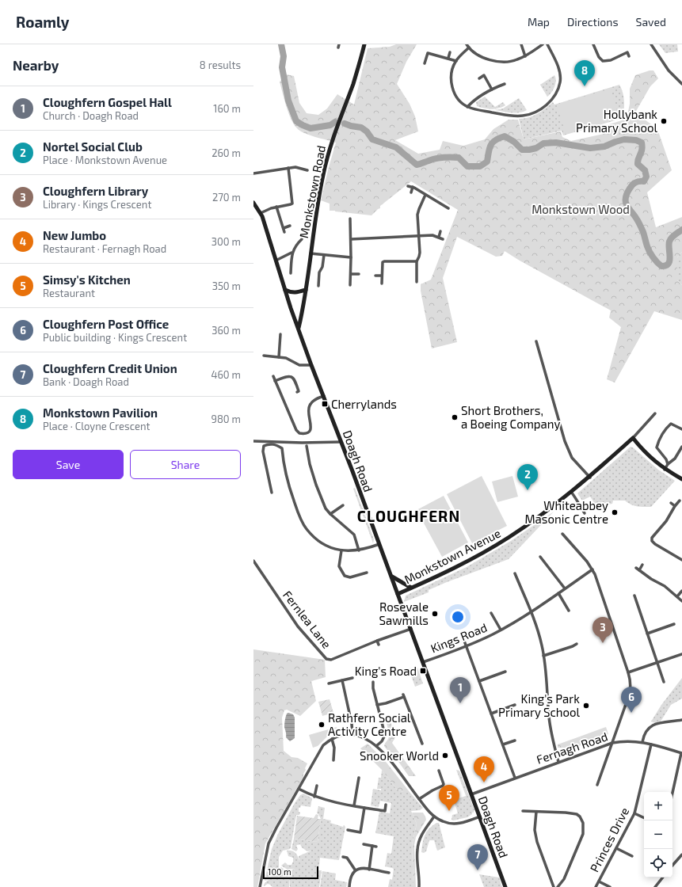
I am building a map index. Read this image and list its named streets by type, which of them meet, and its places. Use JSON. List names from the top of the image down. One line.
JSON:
{"streets":{"main road":["Monkstown Road","Doagh Road","Monkstown Avenue"],"street":["Fernlea Lane","Kings Road","Fernagh Road","Princes Drive"]},"crossings":[["Monkstown Road","Doagh Road"],["Doagh Road","Monkstown Avenue"],["Doagh Road","Kings Road"],["Doagh Road","Fernagh Road"],["Fernagh Road","Princes Drive"]],"districts":["CLOUGHFERN"],"parks":["Monkstown Wood"],"places":{"other":["Hollybank Primary School","Short Brothers, a Boeing Company","Whiteabbey Masonic Centre","Rosevale Sawmills","King's Park Primary School","Rathfern Social Activity Centre","Snooker World"],"transit":["Cherrylands","King's Road"]},"scale_bar":"100 m","page":{"header":"Roamly","nav":["Map","Directions","Saved"],"heading":["Nearby","8 results"],"pins":["8","2","3","1","6","4","5","7"],"list":[{"mark":"1","name":"Cloughfern Gospel Hall","note":"Church · Doagh Road","value":"160 m"},{"mark":"2","name":"Nortel Social Club","note":"Place · Monkstown Avenue","value":"260 m"},{"mark":"3","name":"Cloughfern Library","note":"Library · Kings Crescent","value":"270 m"},{"mark":"4","name":"New Jumbo","note":"Restaurant · Fernagh Road","value":"300 m"},{"mark":"5","name":"Simsy's Kitchen","note":"Restaurant","value":"350 m"},{"mark":"6","name":"Cloughfern Post Office","note":"Public building · Kings Crescent","value":"360 m"},{"mark":"7","name":"Cloughfern Credit Union","note":"Bank · Doagh Road","value":"460 m"},{"mark":"8","name":"Monkstown Pavilion","note":"Place · Cloyne Crescent","value":"980 m"}],"buttons":["Save","Share"],"map_buttons":["+","−"],"scale":"100 m"}}
